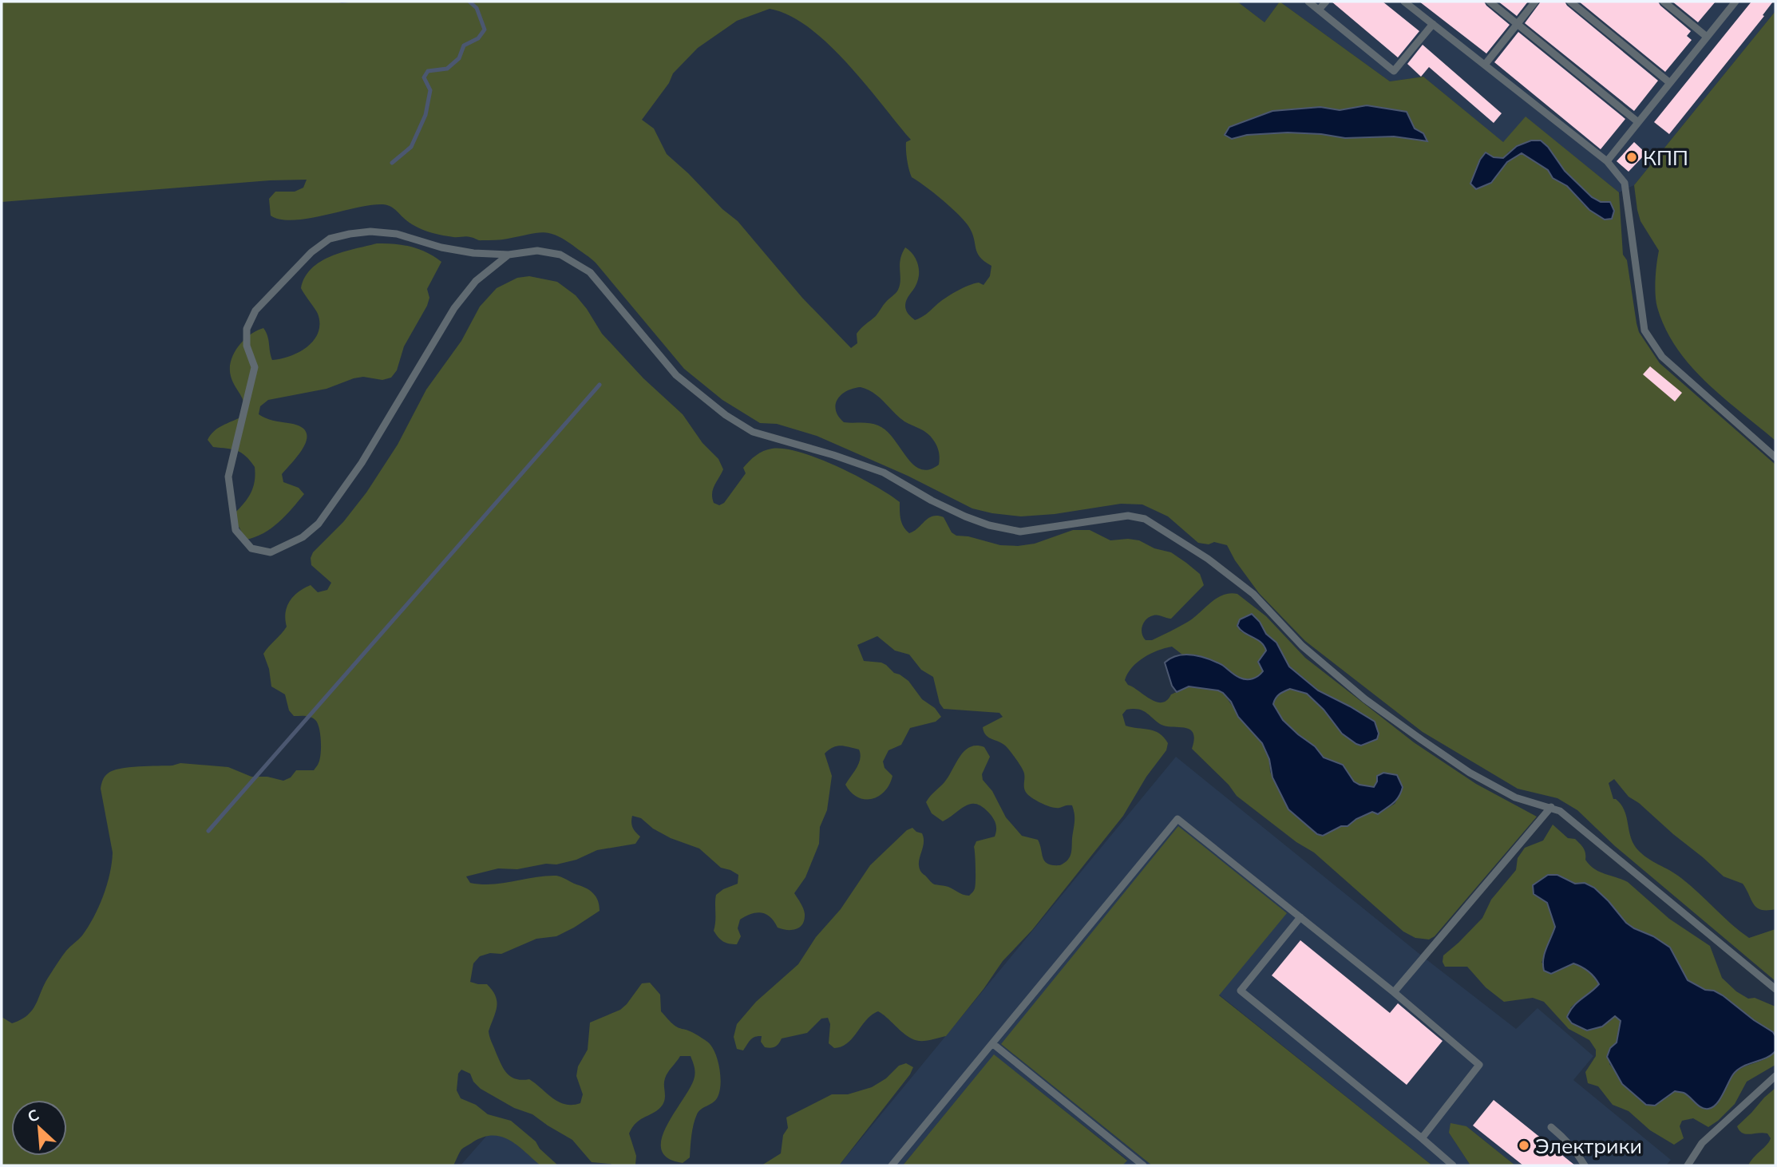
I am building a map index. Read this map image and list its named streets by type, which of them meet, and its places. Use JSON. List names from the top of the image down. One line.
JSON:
{"places":["КПП","Электрики"],"north":"top left"}
